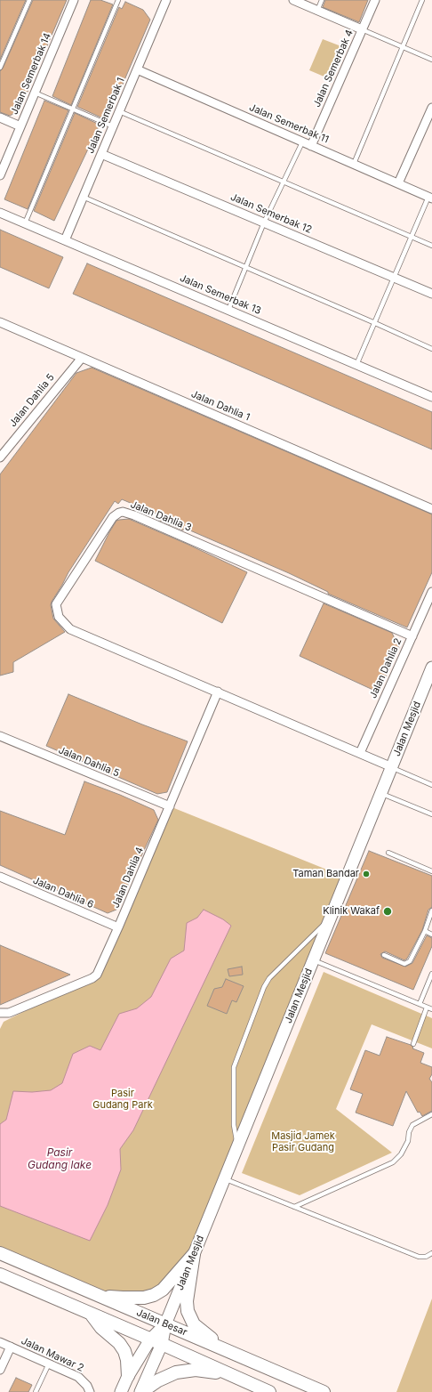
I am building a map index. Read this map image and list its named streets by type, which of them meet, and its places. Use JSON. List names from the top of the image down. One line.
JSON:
{"streets":{"main road":["Jalan Mesjid","Jalan Besar"],"street":["Jalan Semerbak 4","Jalan Semerbak 14","Jalan Semerbak 1","Jalan Semerbak 11","Jalan Semerbak 12","Jalan Semerbak 13","Jalan Dahlia 5","Jalan Dahlia 1","Jalan Dahlia 3","Jalan Dahlia 2","Jalan Dahlia 4","Jalan Dahlia 6","Jalan Mawar 2"]},"crossings":[["Jalan Semerbak 4","Jalan Semerbak 11"],["Jalan Semerbak 1","Jalan Semerbak 11"],["Jalan Semerbak 1","Jalan Semerbak 12"],["Jalan Semerbak 1","Jalan Semerbak 13"],["Jalan Dahlia 5","Jalan Dahlia 1"],["Jalan Dahlia 5","Jalan Dahlia 4"],["Jalan Dahlia 3","Jalan Dahlia 2"],["Jalan Dahlia 3","Jalan Mesjid"],["Jalan Dahlia 3","Jalan Dahlia 4"],["Jalan Mesjid","Jalan Besar"],["Jalan Dahlia 4","Jalan Dahlia 6"]],"water":["Pasir Gudang lake"],"parks":["Pasir Gudang Park","Masjid Jamek Pasir Gudang"],"places":["Taman Bandar","Klinik Wakaf"]}
